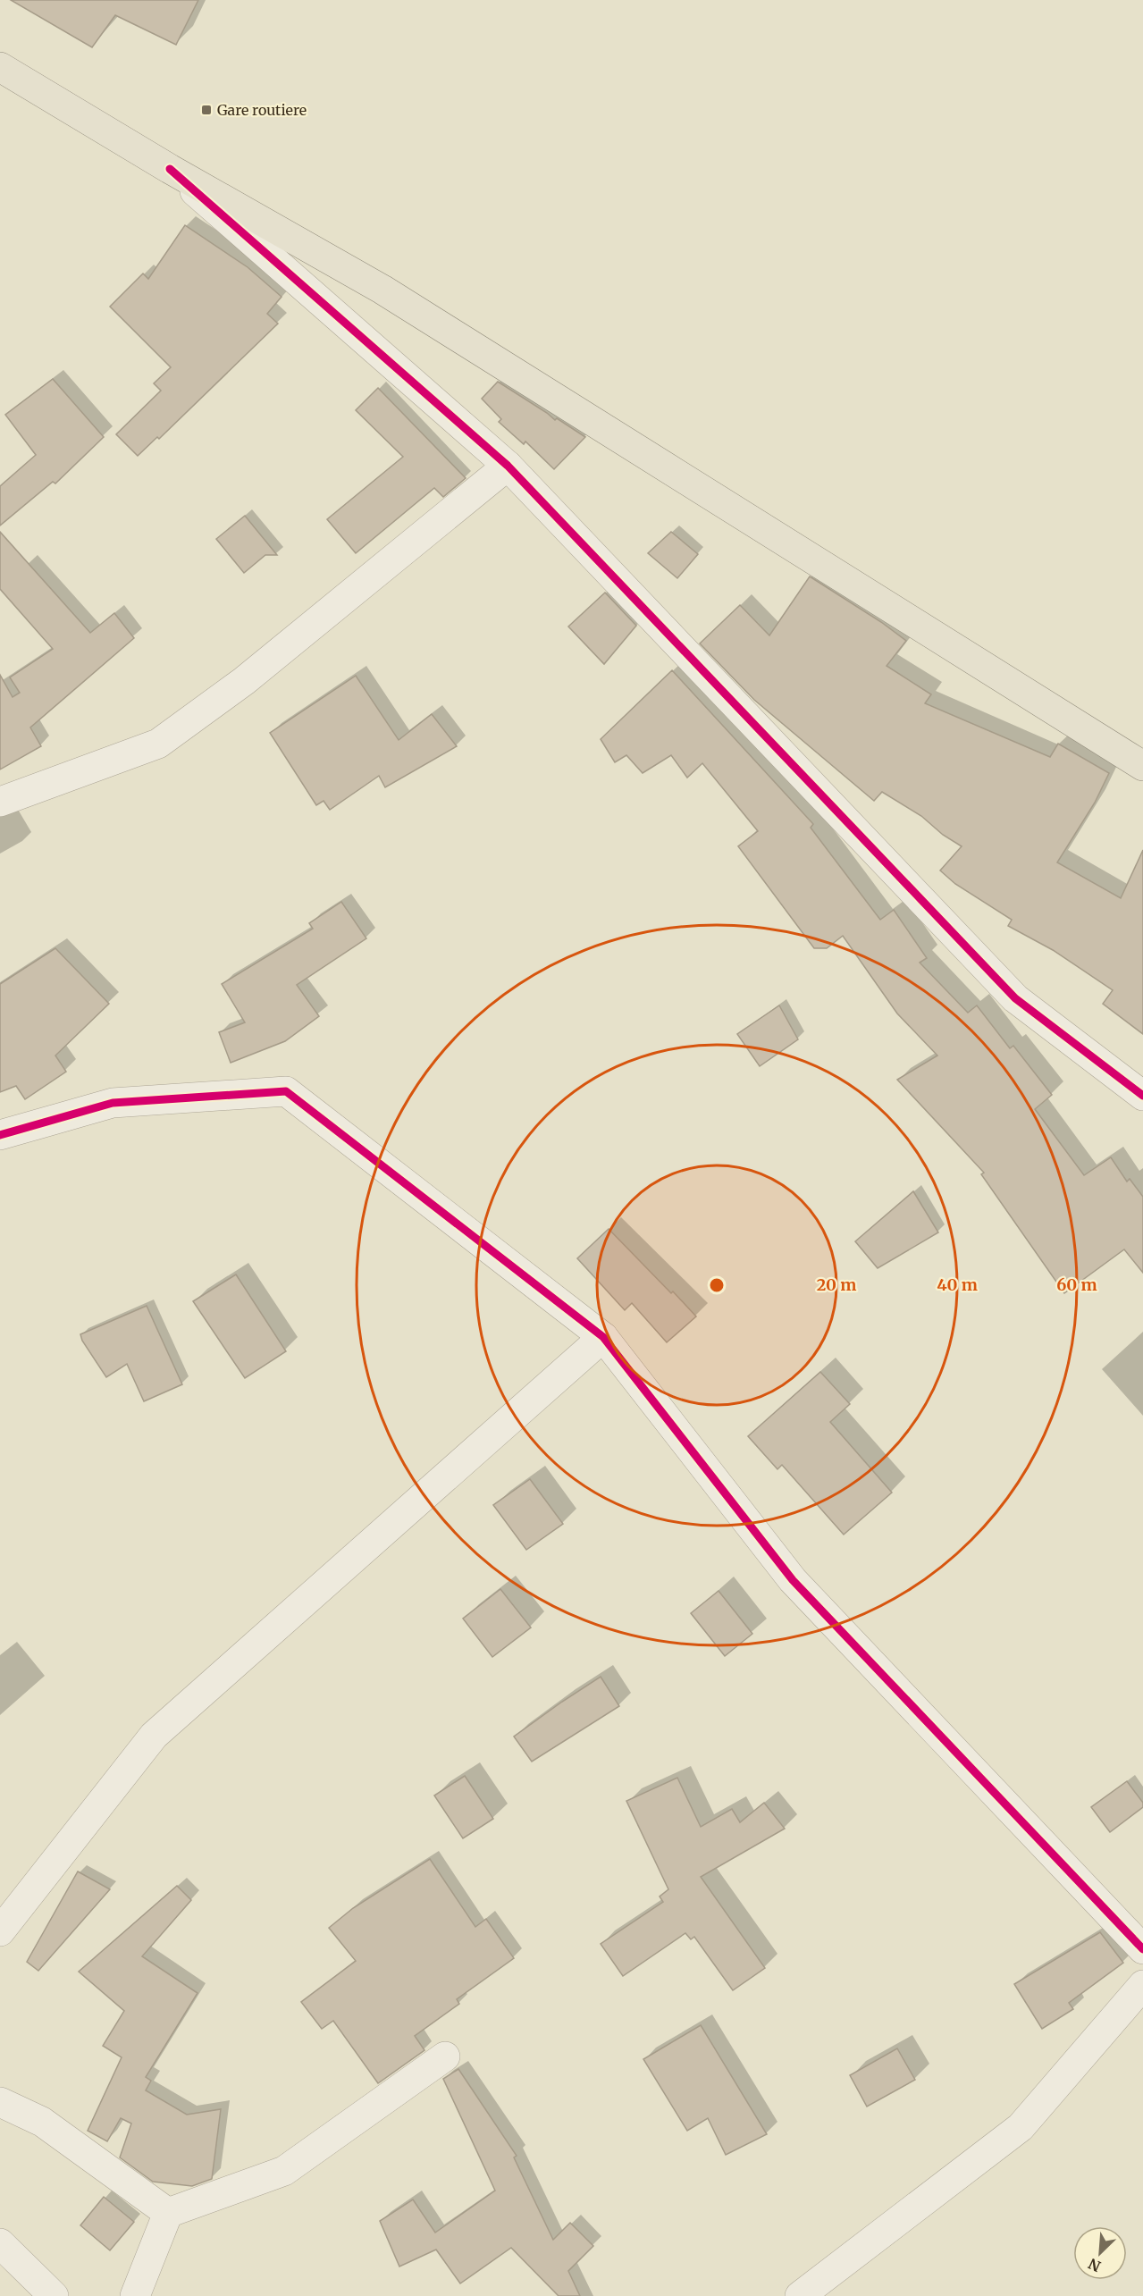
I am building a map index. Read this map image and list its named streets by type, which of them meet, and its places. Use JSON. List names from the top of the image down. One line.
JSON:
{"places":{"transit":["Gare routiere"]},"north":"bottom left","rings":["20 m","40 m","60 m"]}
